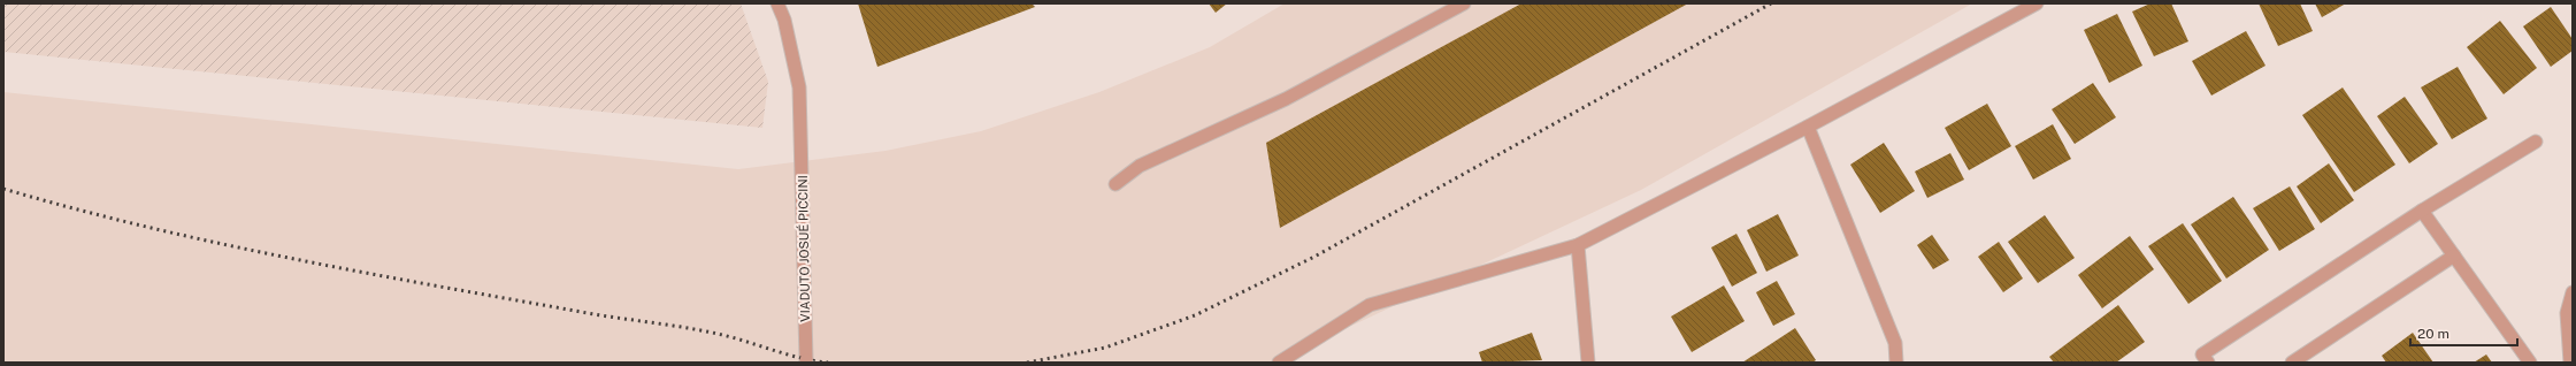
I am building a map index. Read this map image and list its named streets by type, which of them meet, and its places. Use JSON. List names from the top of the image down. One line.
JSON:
{"streets":{"street":["VIADUTO JOSUÉ PICCINI"]},"scale_bar":"20 m"}
